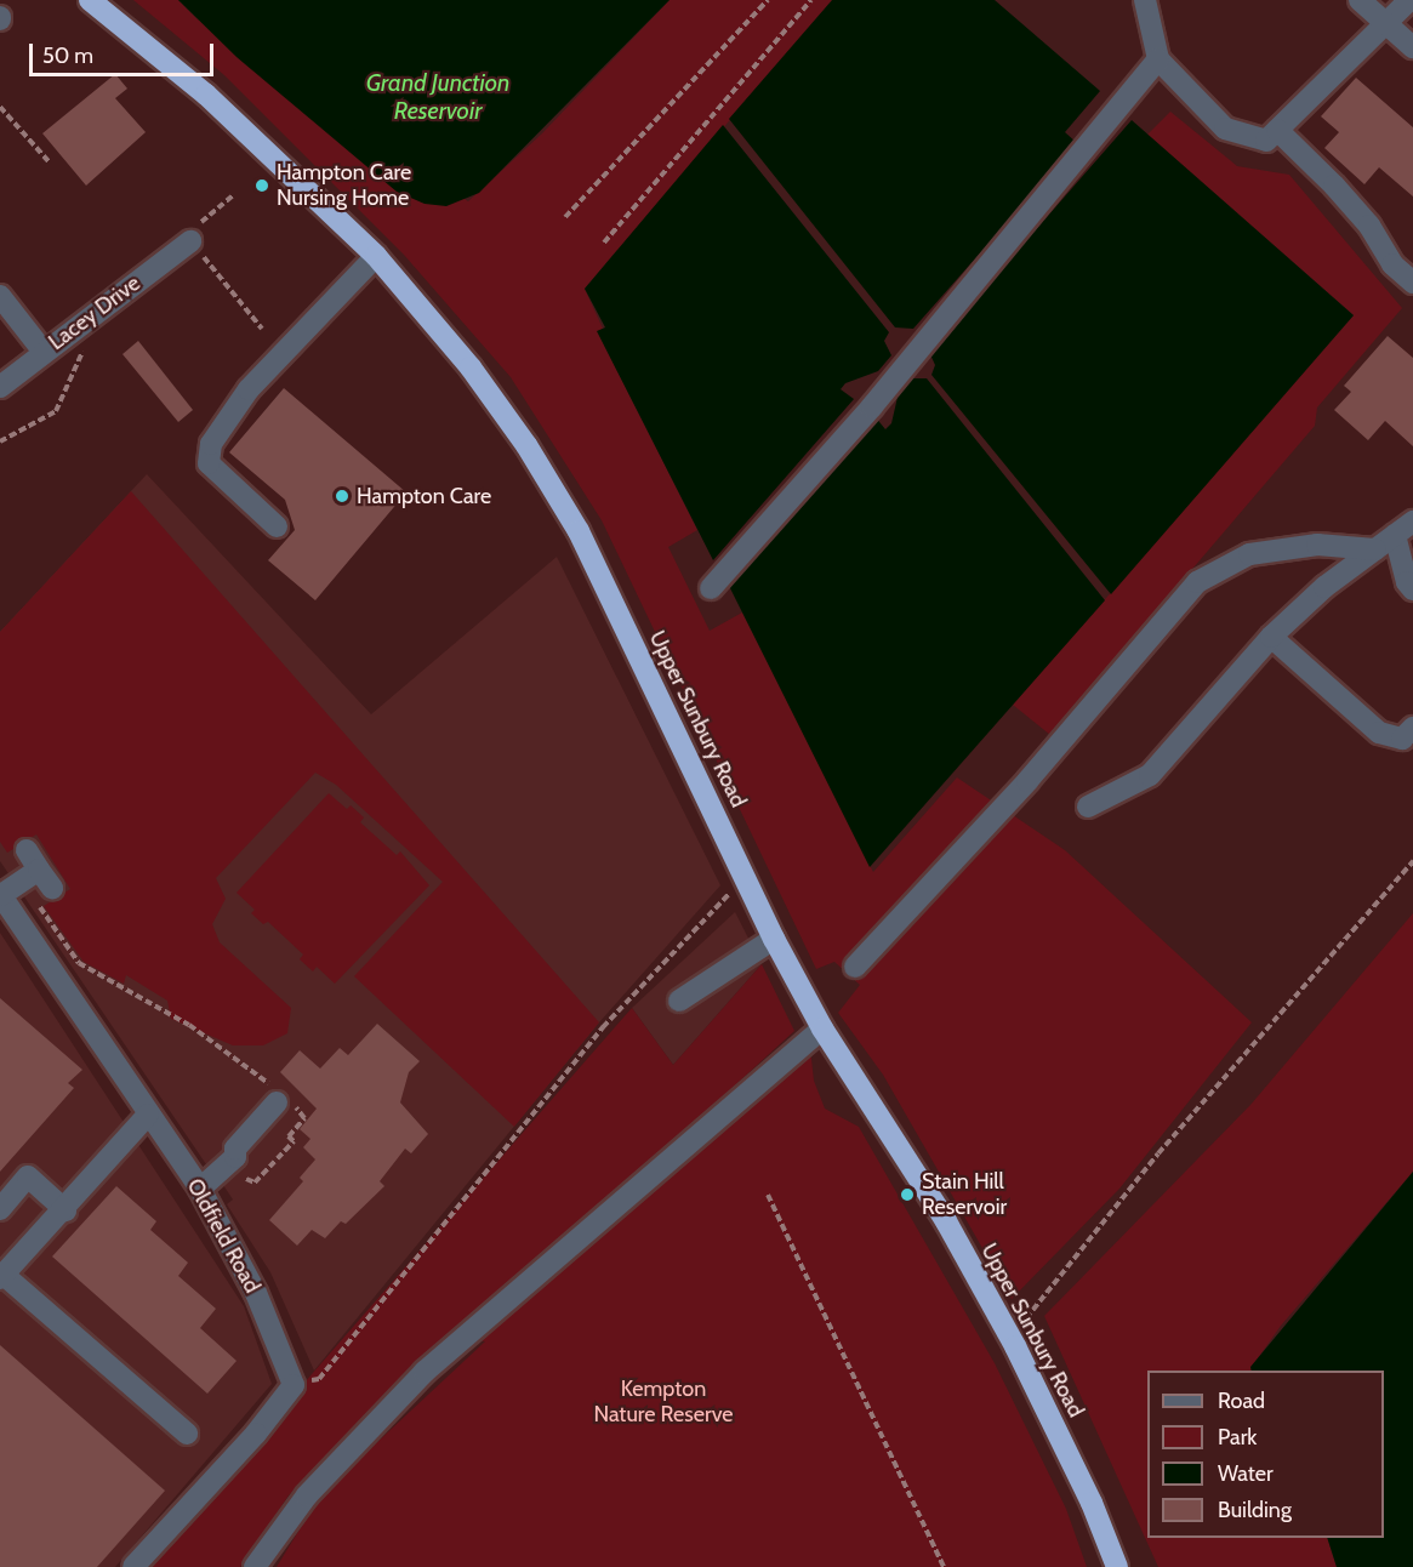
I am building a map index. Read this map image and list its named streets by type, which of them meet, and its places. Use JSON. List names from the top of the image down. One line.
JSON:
{"streets":{"highway":["Upper Sunbury Road"],"street":["Lacey Drive","Oldfield Road"]},"water":["Grand Junction Reservoir"],"parks":["Kempton Nature Reserve"],"places":["Hampton Care Nursing Home","Hampton Care","Stain Hill Reservoir"],"legend":["Road","Park","Water","Building"],"scale_bar":"50 m"}
